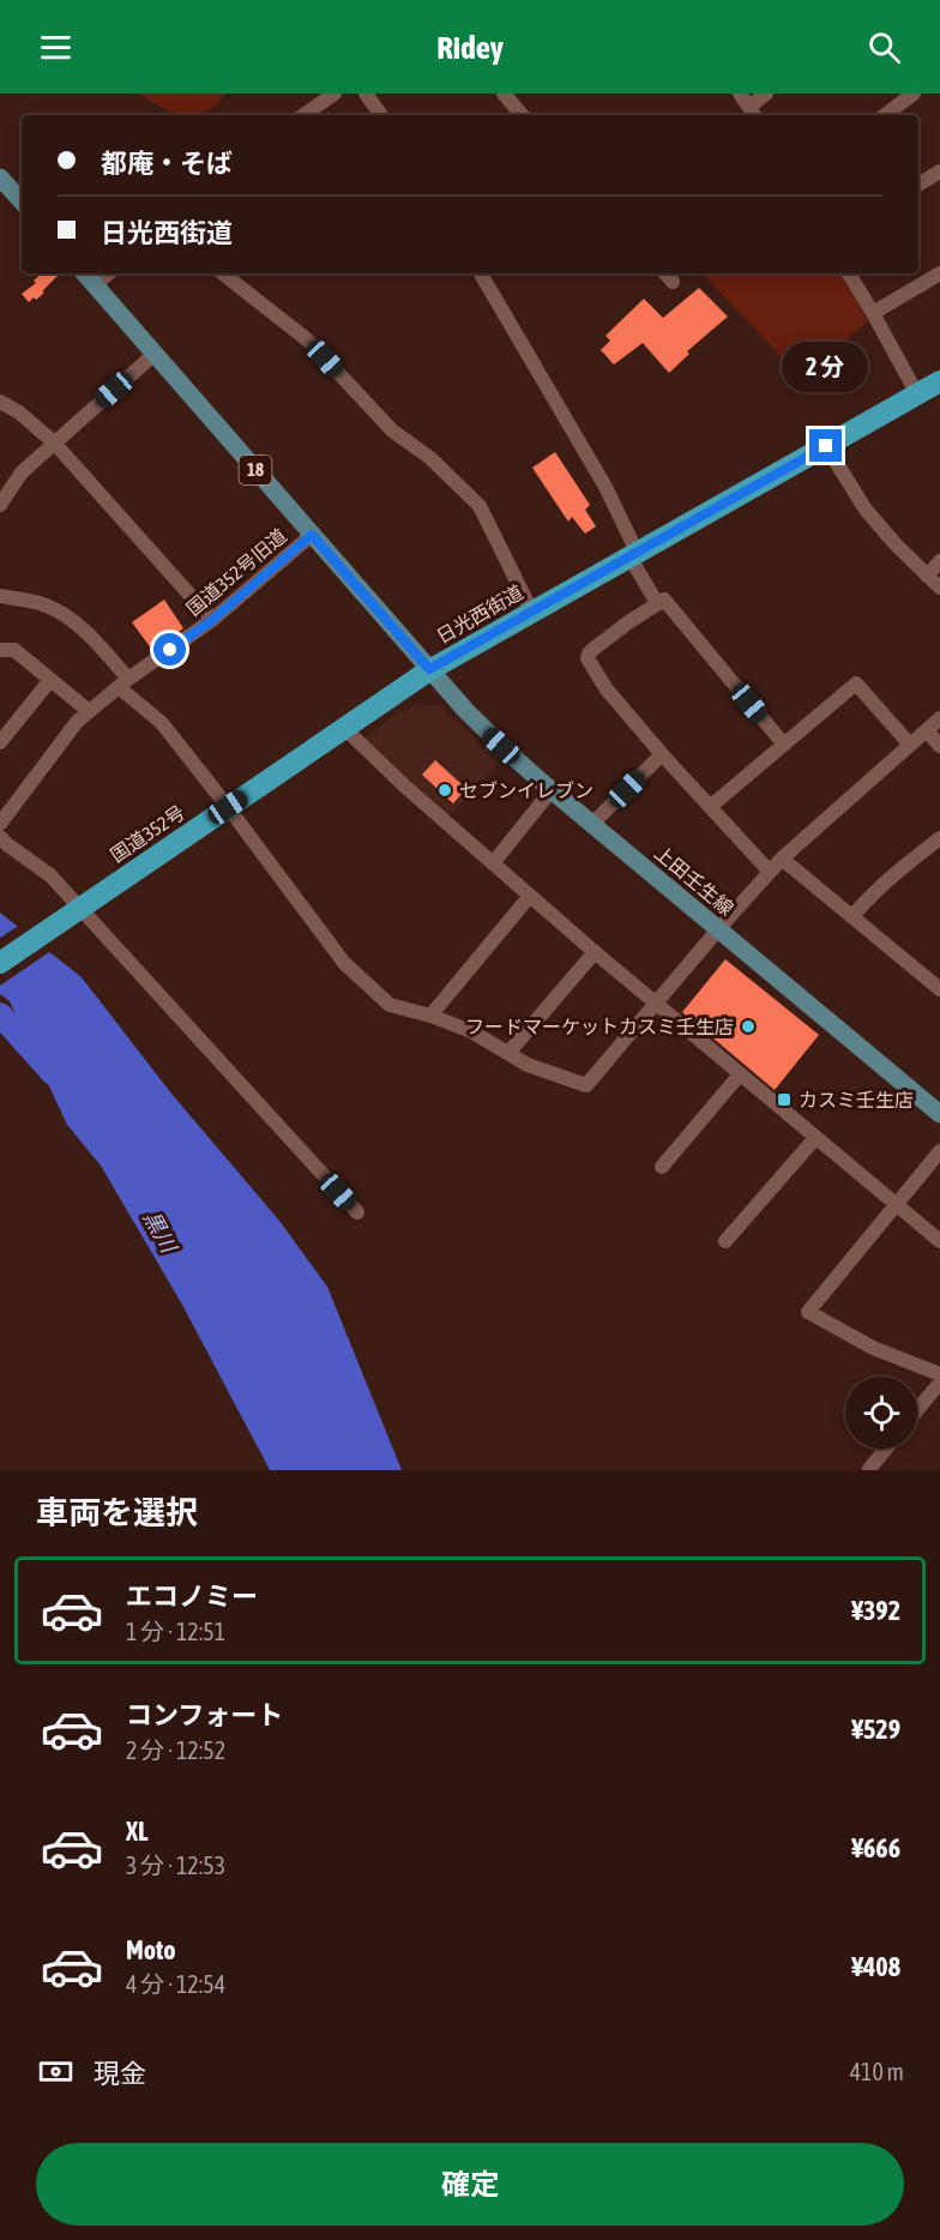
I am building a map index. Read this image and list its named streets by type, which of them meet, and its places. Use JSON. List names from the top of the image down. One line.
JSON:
{"streets":{"highway":["日光西街道","国道352号"],"main road":["18","上田壬生線"],"street":["国道352号旧道"]},"crossings":[["国道352号旧道","日光西街道"],["日光西街道","国道352号"],["日光西街道","上田壬生線"],["国道352号","上田壬生線"]],"water":["黒川"],"places":{"other":["セブンイレブン","フードマーケットカスミ壬生店"],"transit":["カスミ壬生店"]},"page":{"header":"Ridey","banner":["都庵・そば","日光西街道"],"bubble":"2 分","heading":"車両を選択","list":[{"name":"エコノミー","note":"1 分 · 12:51","value":"¥392"},{"name":"コンフォート","note":"2 分 · 12:52","value":"¥529"},{"name":"XL","note":"3 分 · 12:53","value":"¥666"},{"name":"Moto","note":"4 分 · 12:54","value":"¥408"}],"pay":["現金","410 m"],"buttons":"確定"}}
